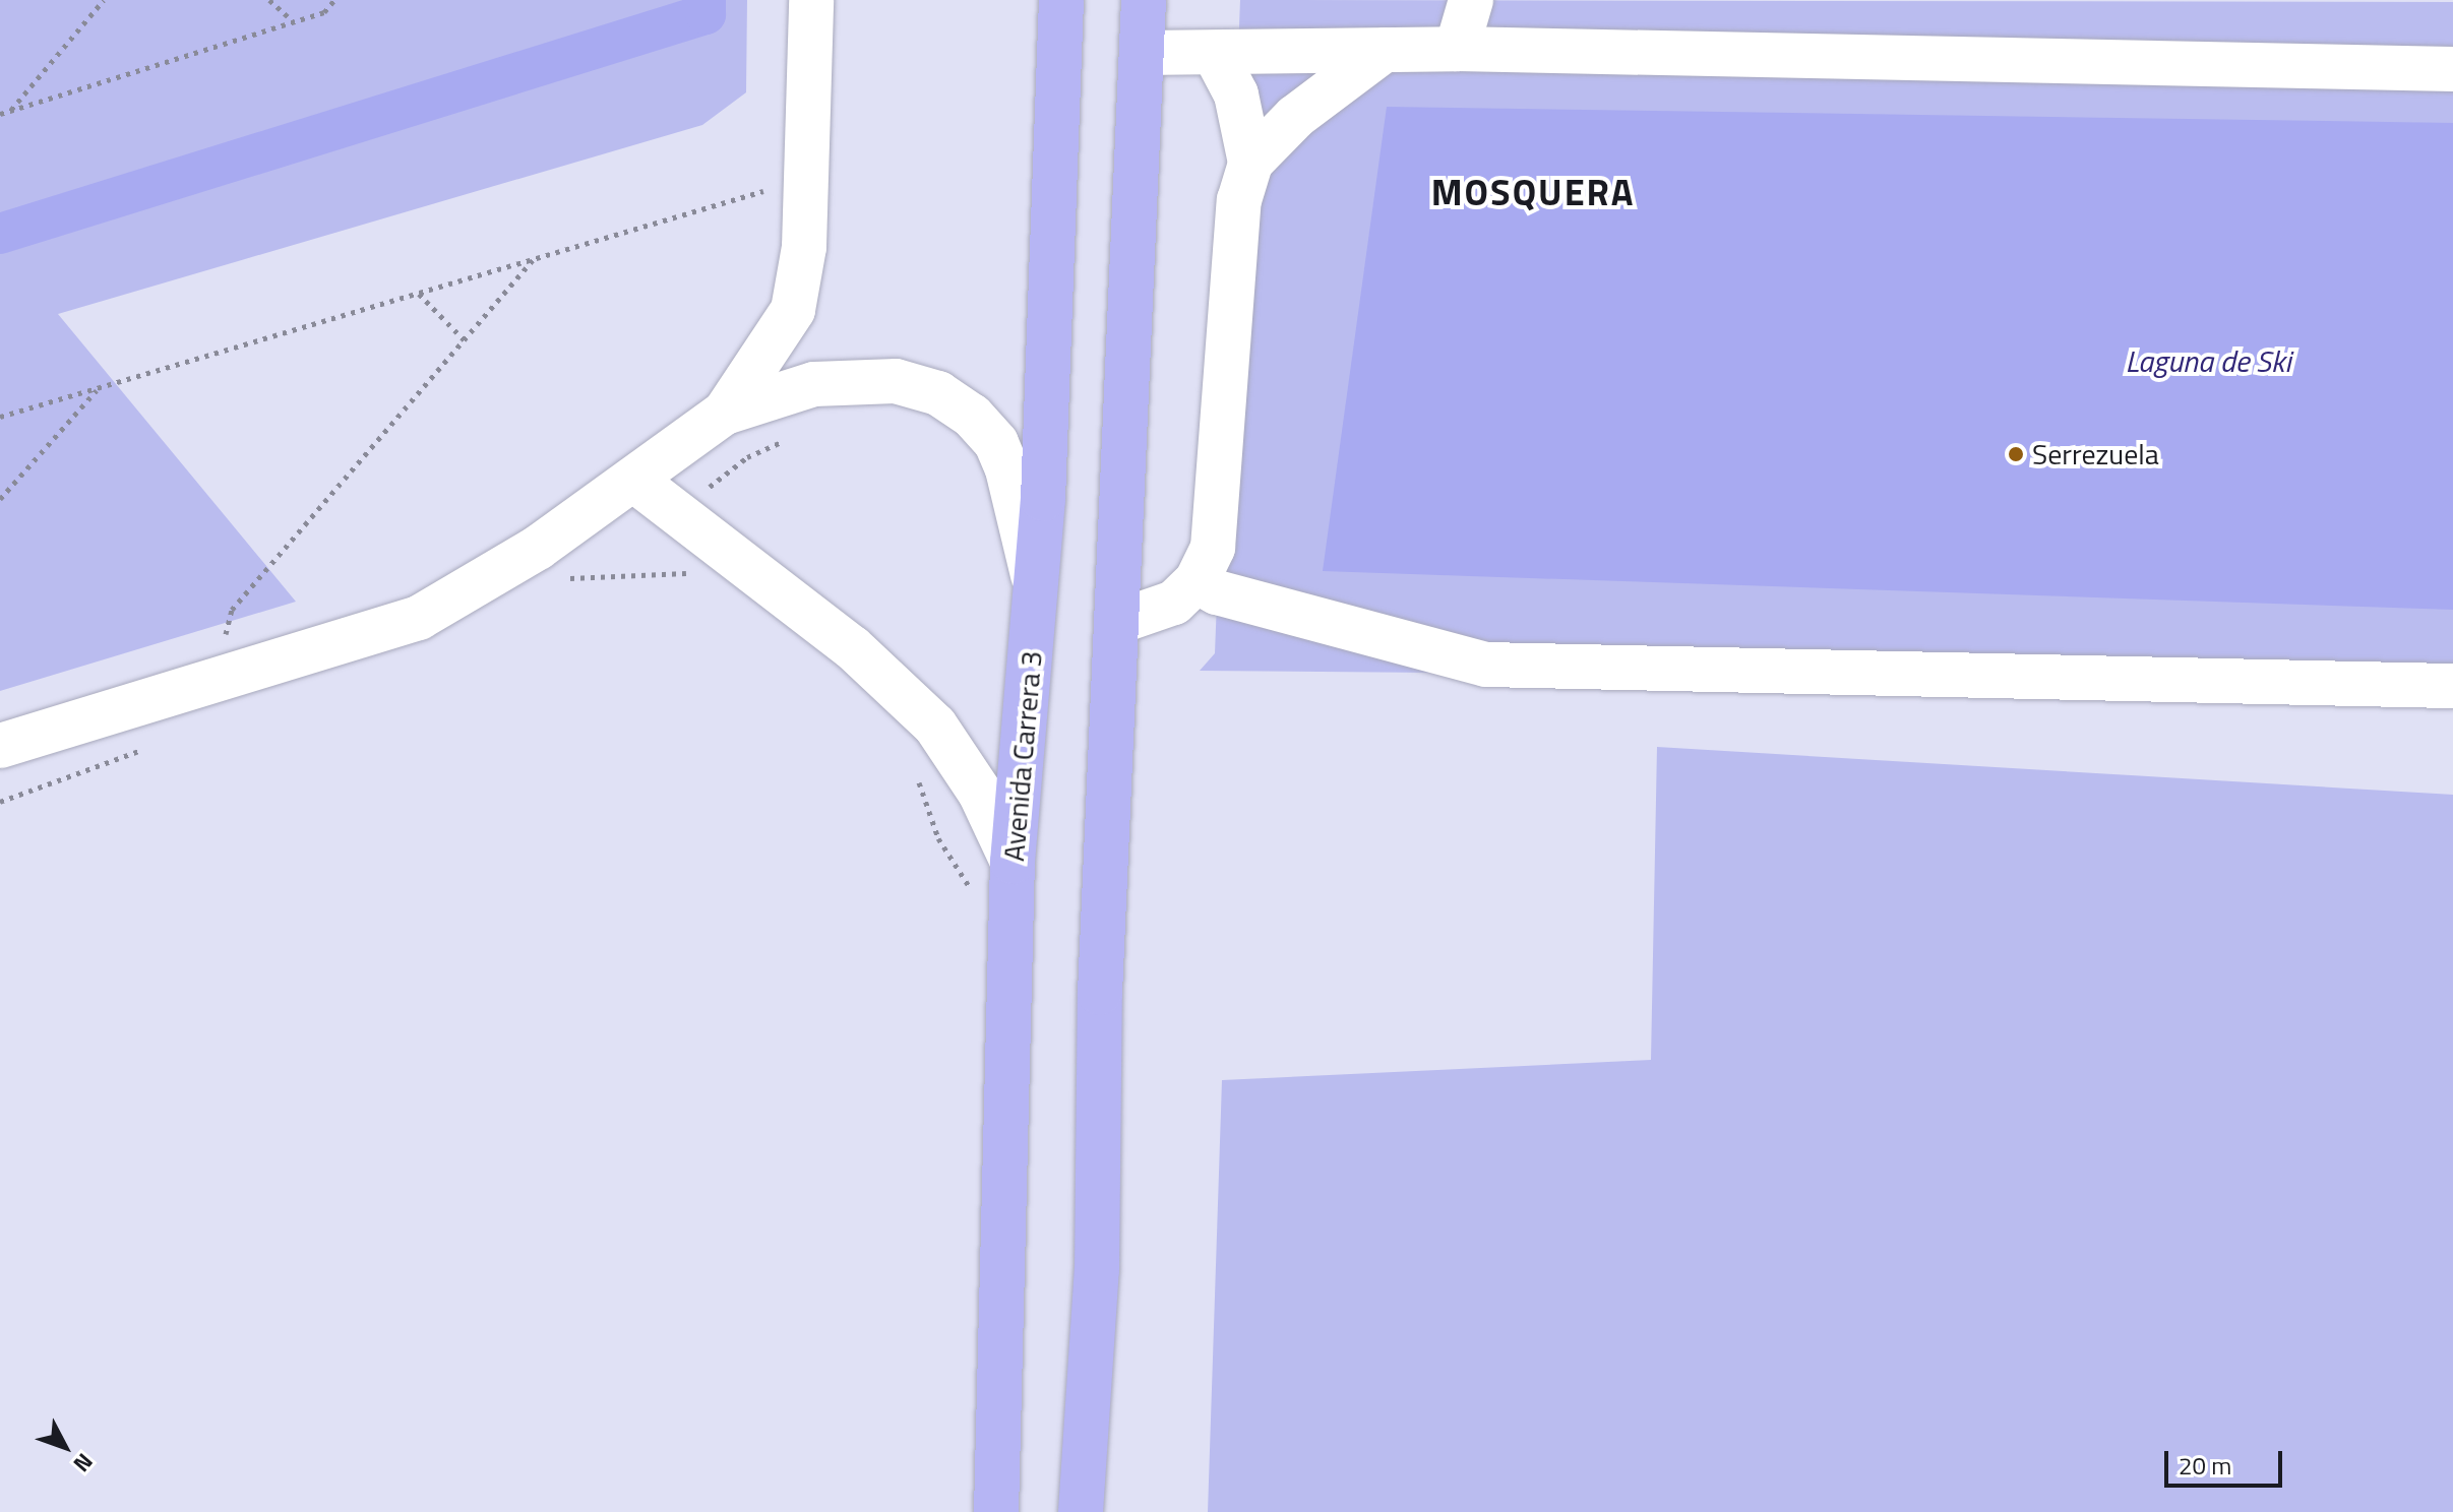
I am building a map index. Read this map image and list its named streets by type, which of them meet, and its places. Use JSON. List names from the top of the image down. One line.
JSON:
{"streets":{"main road":["Avenida Carrera 3"]},"districts":["MOSQUERA"],"water":["Laguna de Ski"],"places":["Serrezuela"],"scale_bar":"20 m","north":"bottom right"}
